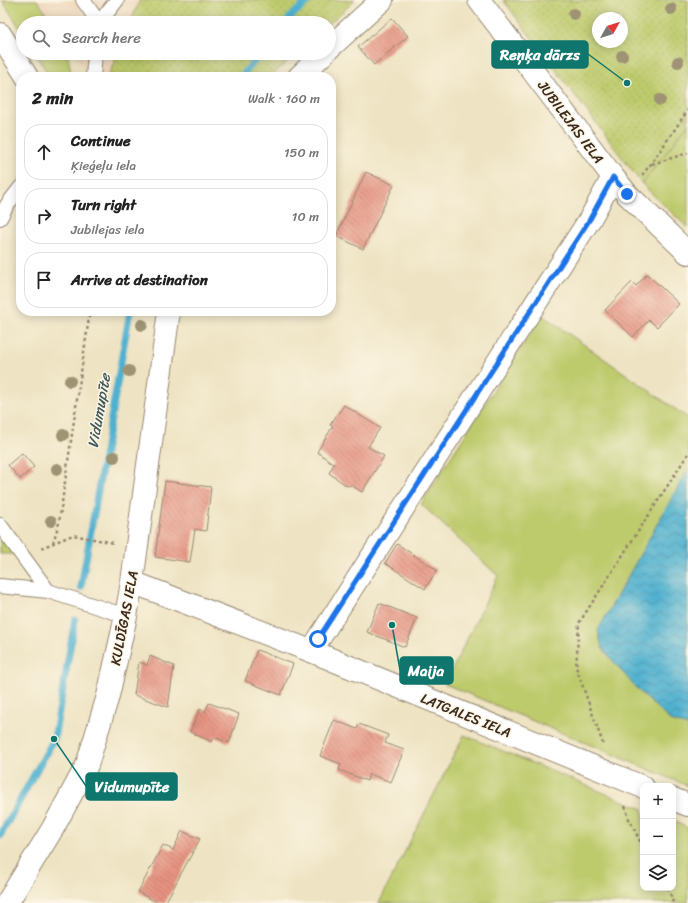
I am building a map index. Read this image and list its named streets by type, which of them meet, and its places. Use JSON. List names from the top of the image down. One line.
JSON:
{"streets":{"street":["JUBILEJAS IELA","KULDĪGAS IELA","LATGALES IELA"]},"crossings":[["KULDĪGAS IELA","LATGALES IELA"]],"water":["Vidumupīte"],"places":["Reņķa dārzs","Maija","Vidumupīte"],"north":"top right","page":{"search":"Search here","heading":["2 min","Walk · 160 m"],"list":[["Continue","Ķieģeļu iela","150 m"],["Turn right","Jubilejas iela","10 m"],"Arrive at destination"],"map_buttons":["+","−"]}}
